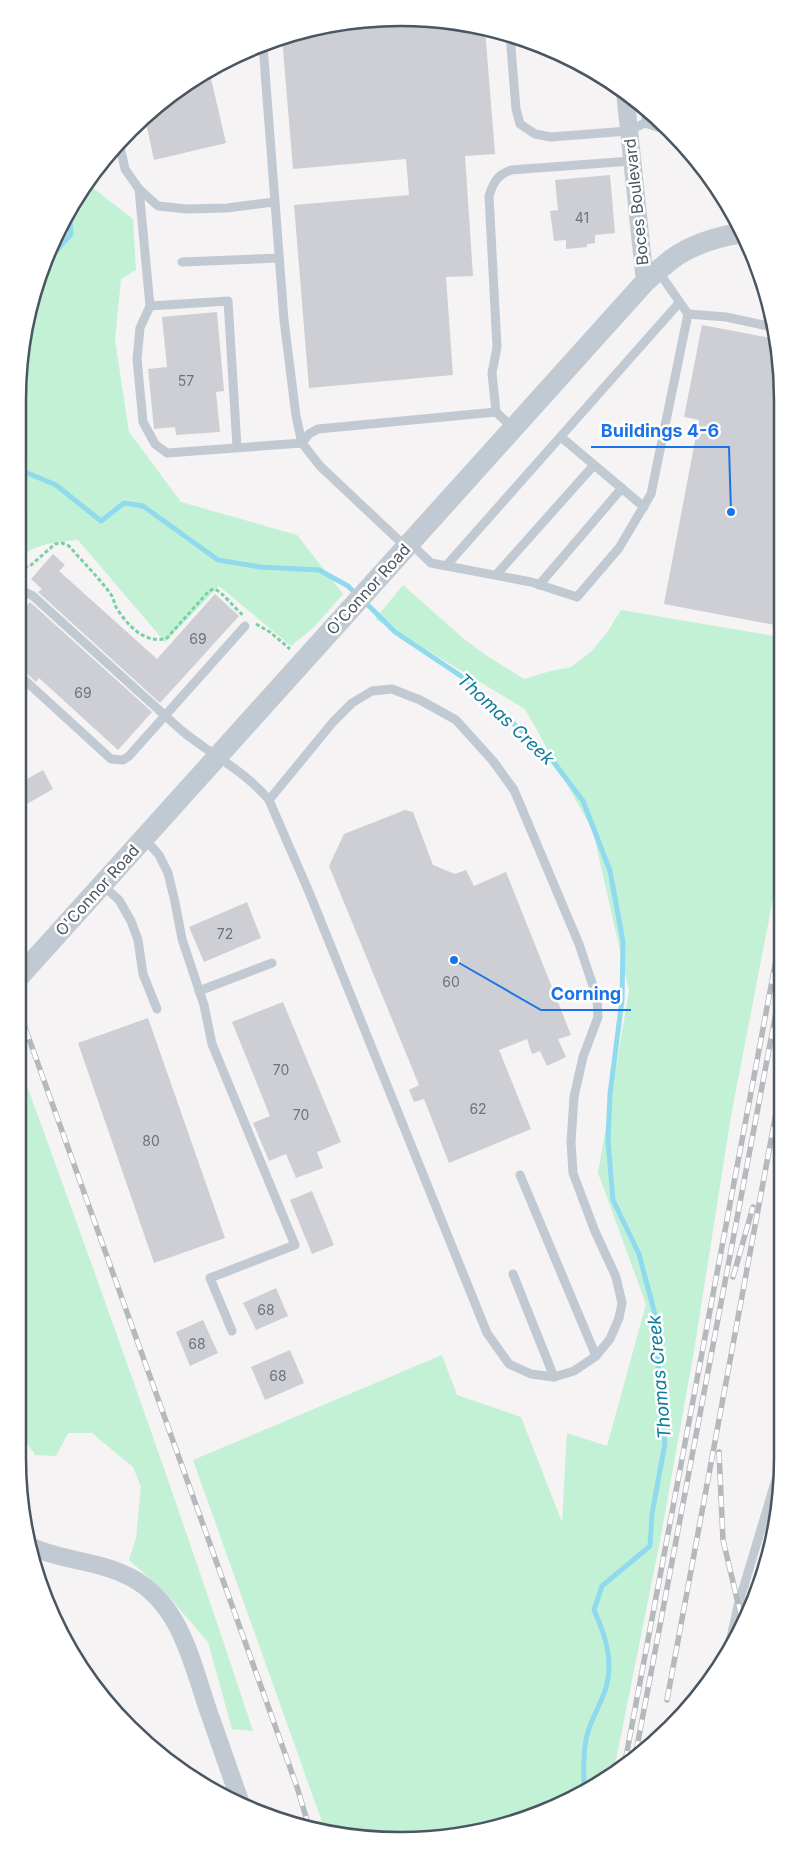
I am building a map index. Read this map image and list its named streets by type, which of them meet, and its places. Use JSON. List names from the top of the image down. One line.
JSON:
{"streets":{"street":["Boces Boulevard","O'Connor Road"]},"crossings":[["Boces Boulevard","O'Connor Road"]],"water":["Thomas Creek"],"places":["Buildings 4-6","Corning"],"house_numbers":["41","57","69","69","72","60","70","62","70","80","68","68","68"]}
